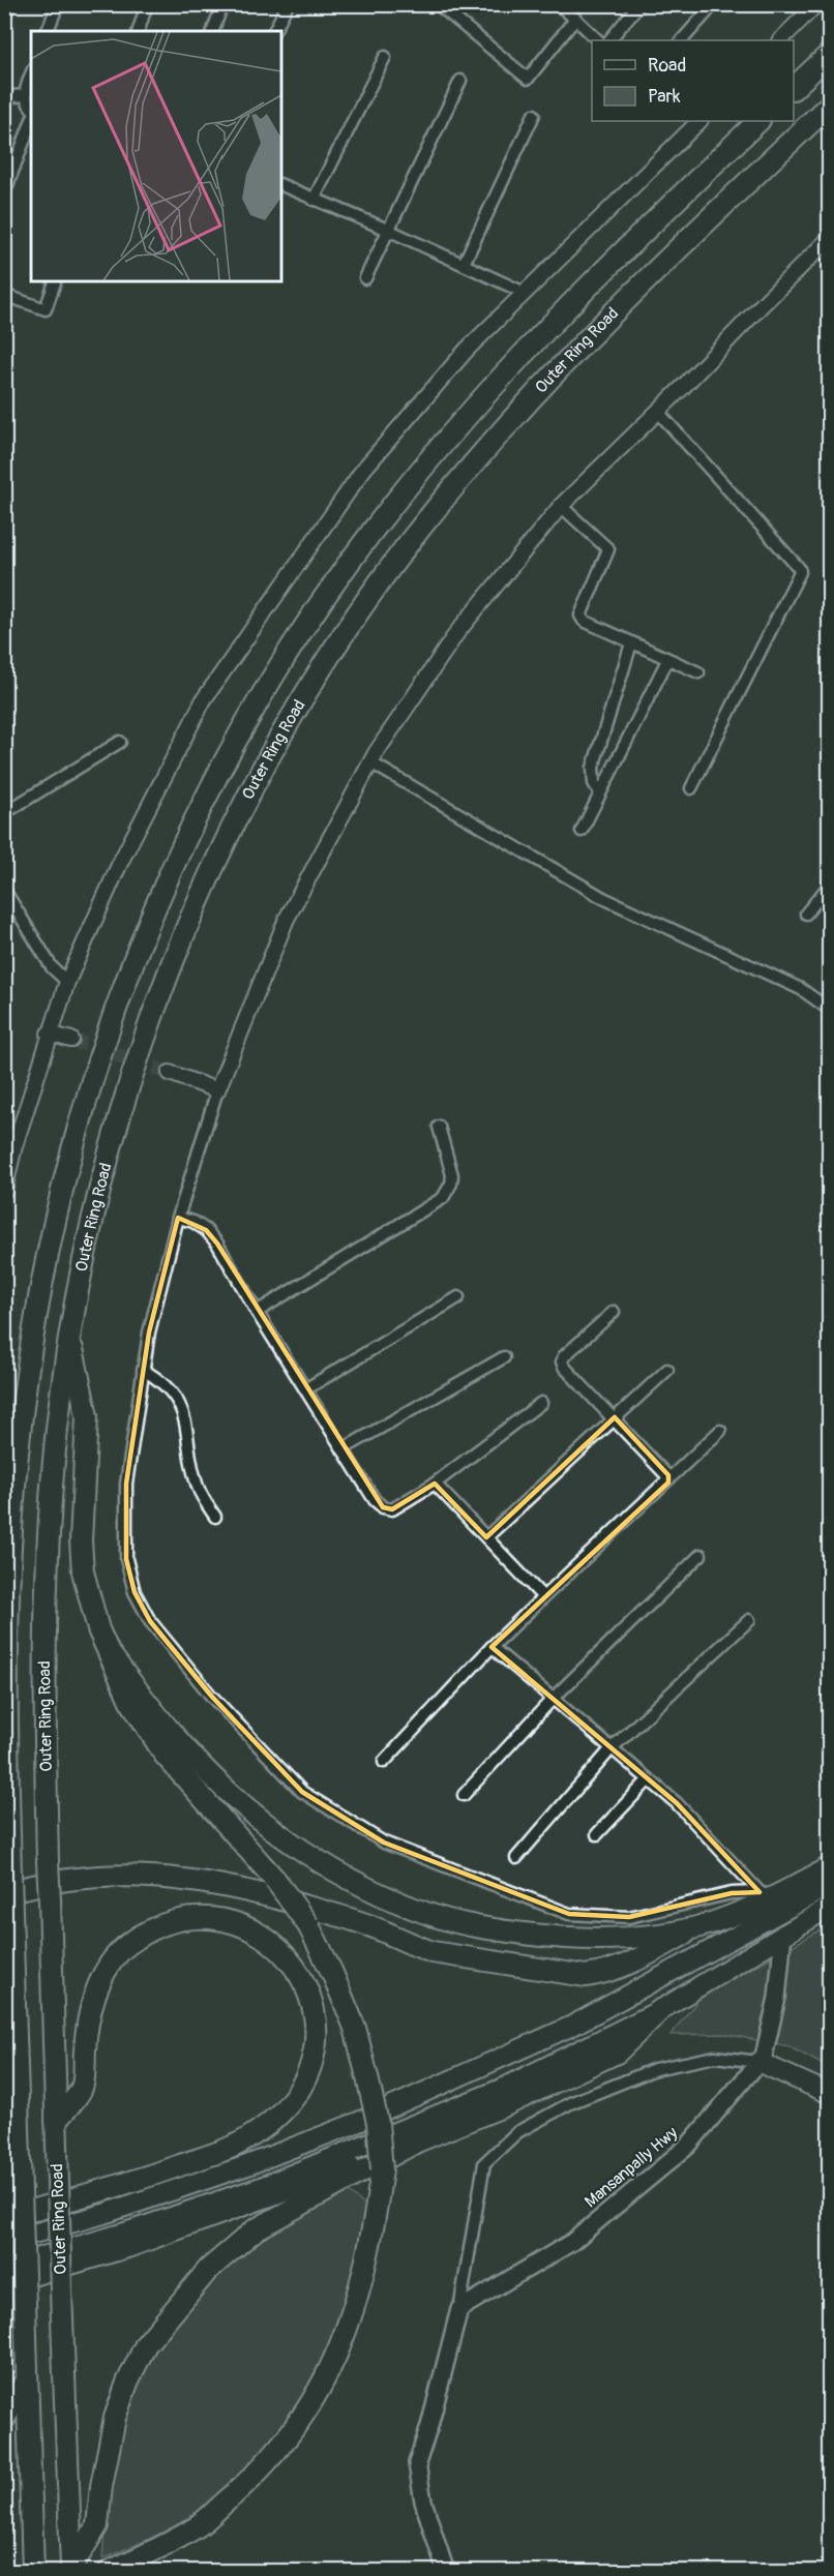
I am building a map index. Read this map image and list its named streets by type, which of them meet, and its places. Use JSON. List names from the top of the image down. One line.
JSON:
{"streets":{"highway":["Outer Ring Road"],"main road":["Mansanpally Hwy"]},"legend":["Road","Park"]}
